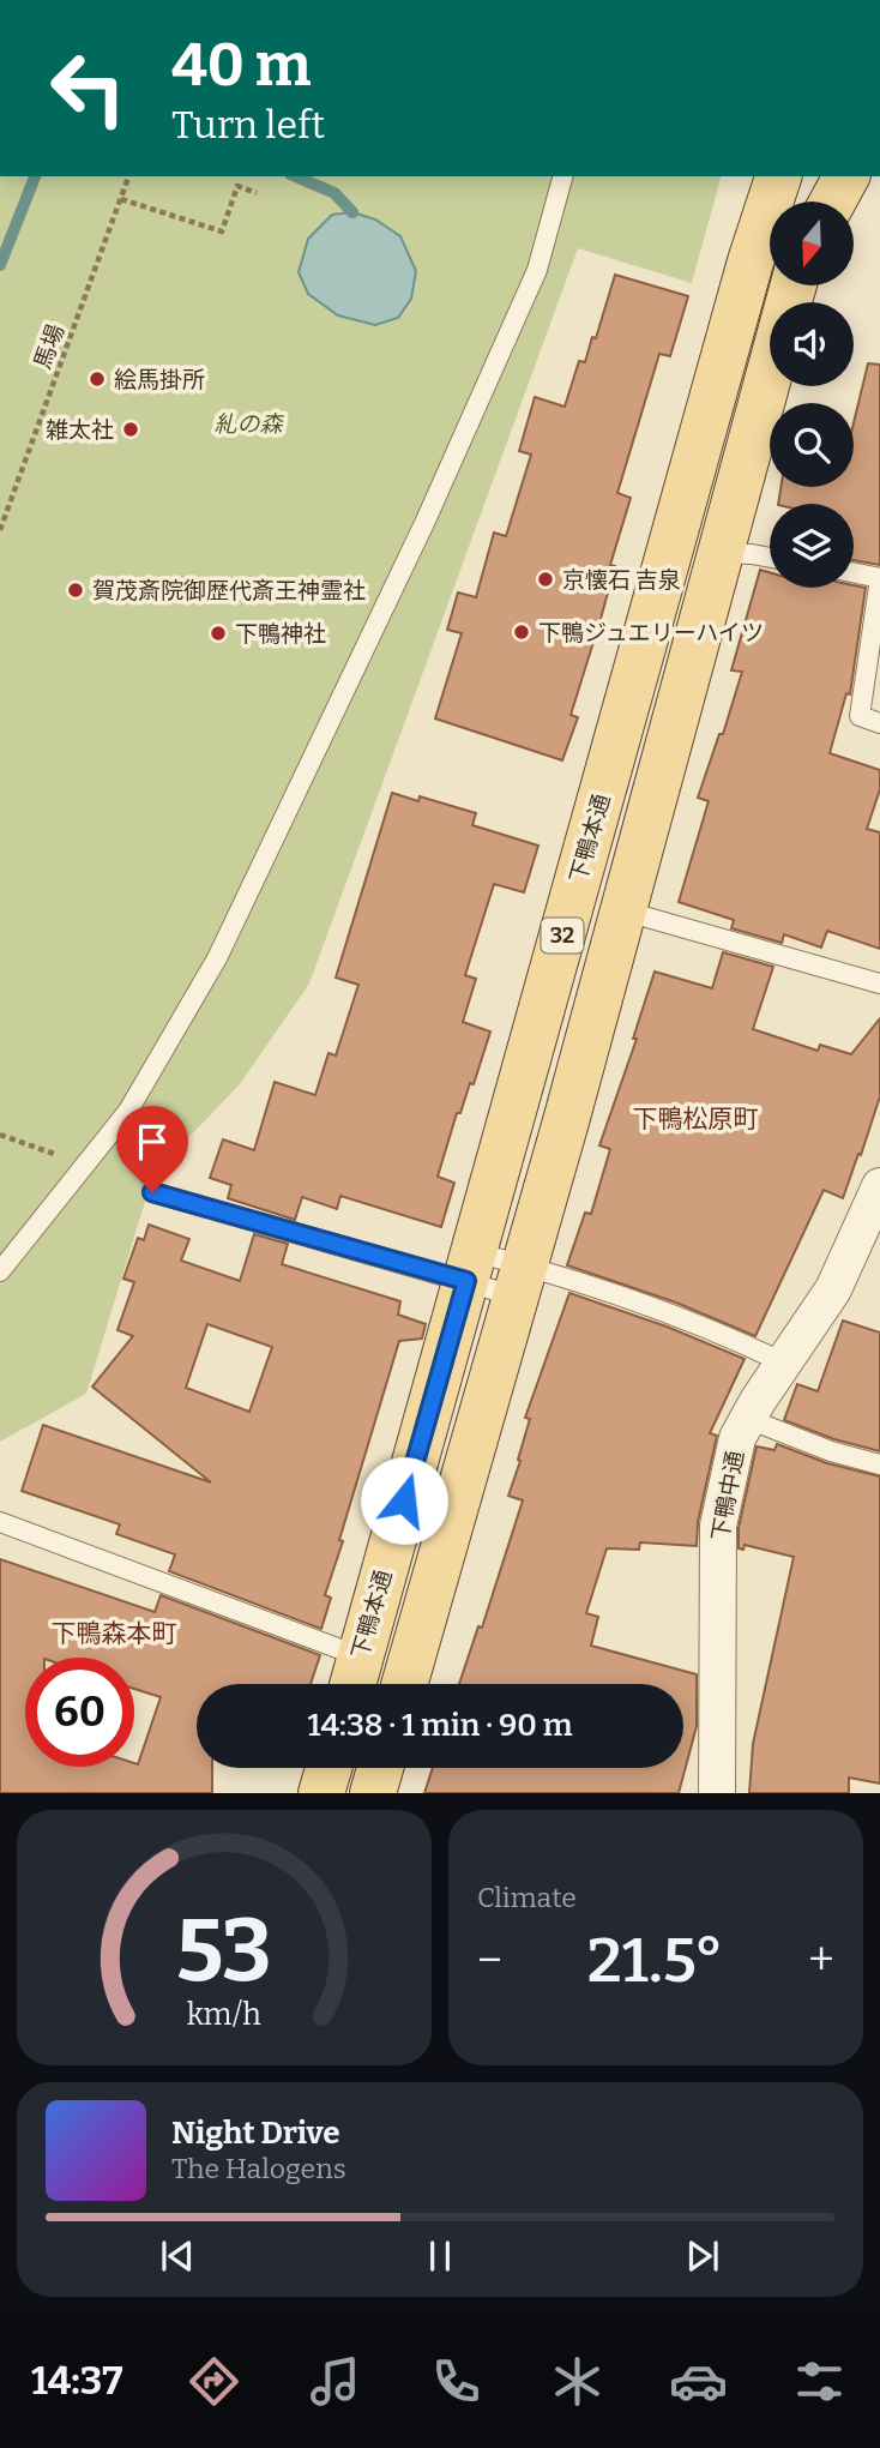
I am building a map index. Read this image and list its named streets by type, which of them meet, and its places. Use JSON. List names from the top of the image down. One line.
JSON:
{"streets":{"main road":["下鴨本通","32"],"street":["下鴨中通"],"path":["馬場"]},"districts":["下鴨松原町","下鴨森本町"],"parks":["糺の森"],"places":["絵馬掛所","雑太社","京懐石 吉泉","賀茂斎院御歴代斎王神霊社","下鴨ジュエリーハイツ","下鴨神社"],"north":"bottom","page":{"turn":["40 m","Turn left"],"limit":"60","trip":"14:38 · 1 min · 90 m","tile":"Climate","heat":["−","21.5°","+"],"song":["Night Drive","The Halogens"],"tabs":"14:37","gauge":["53","km/h"]}}
